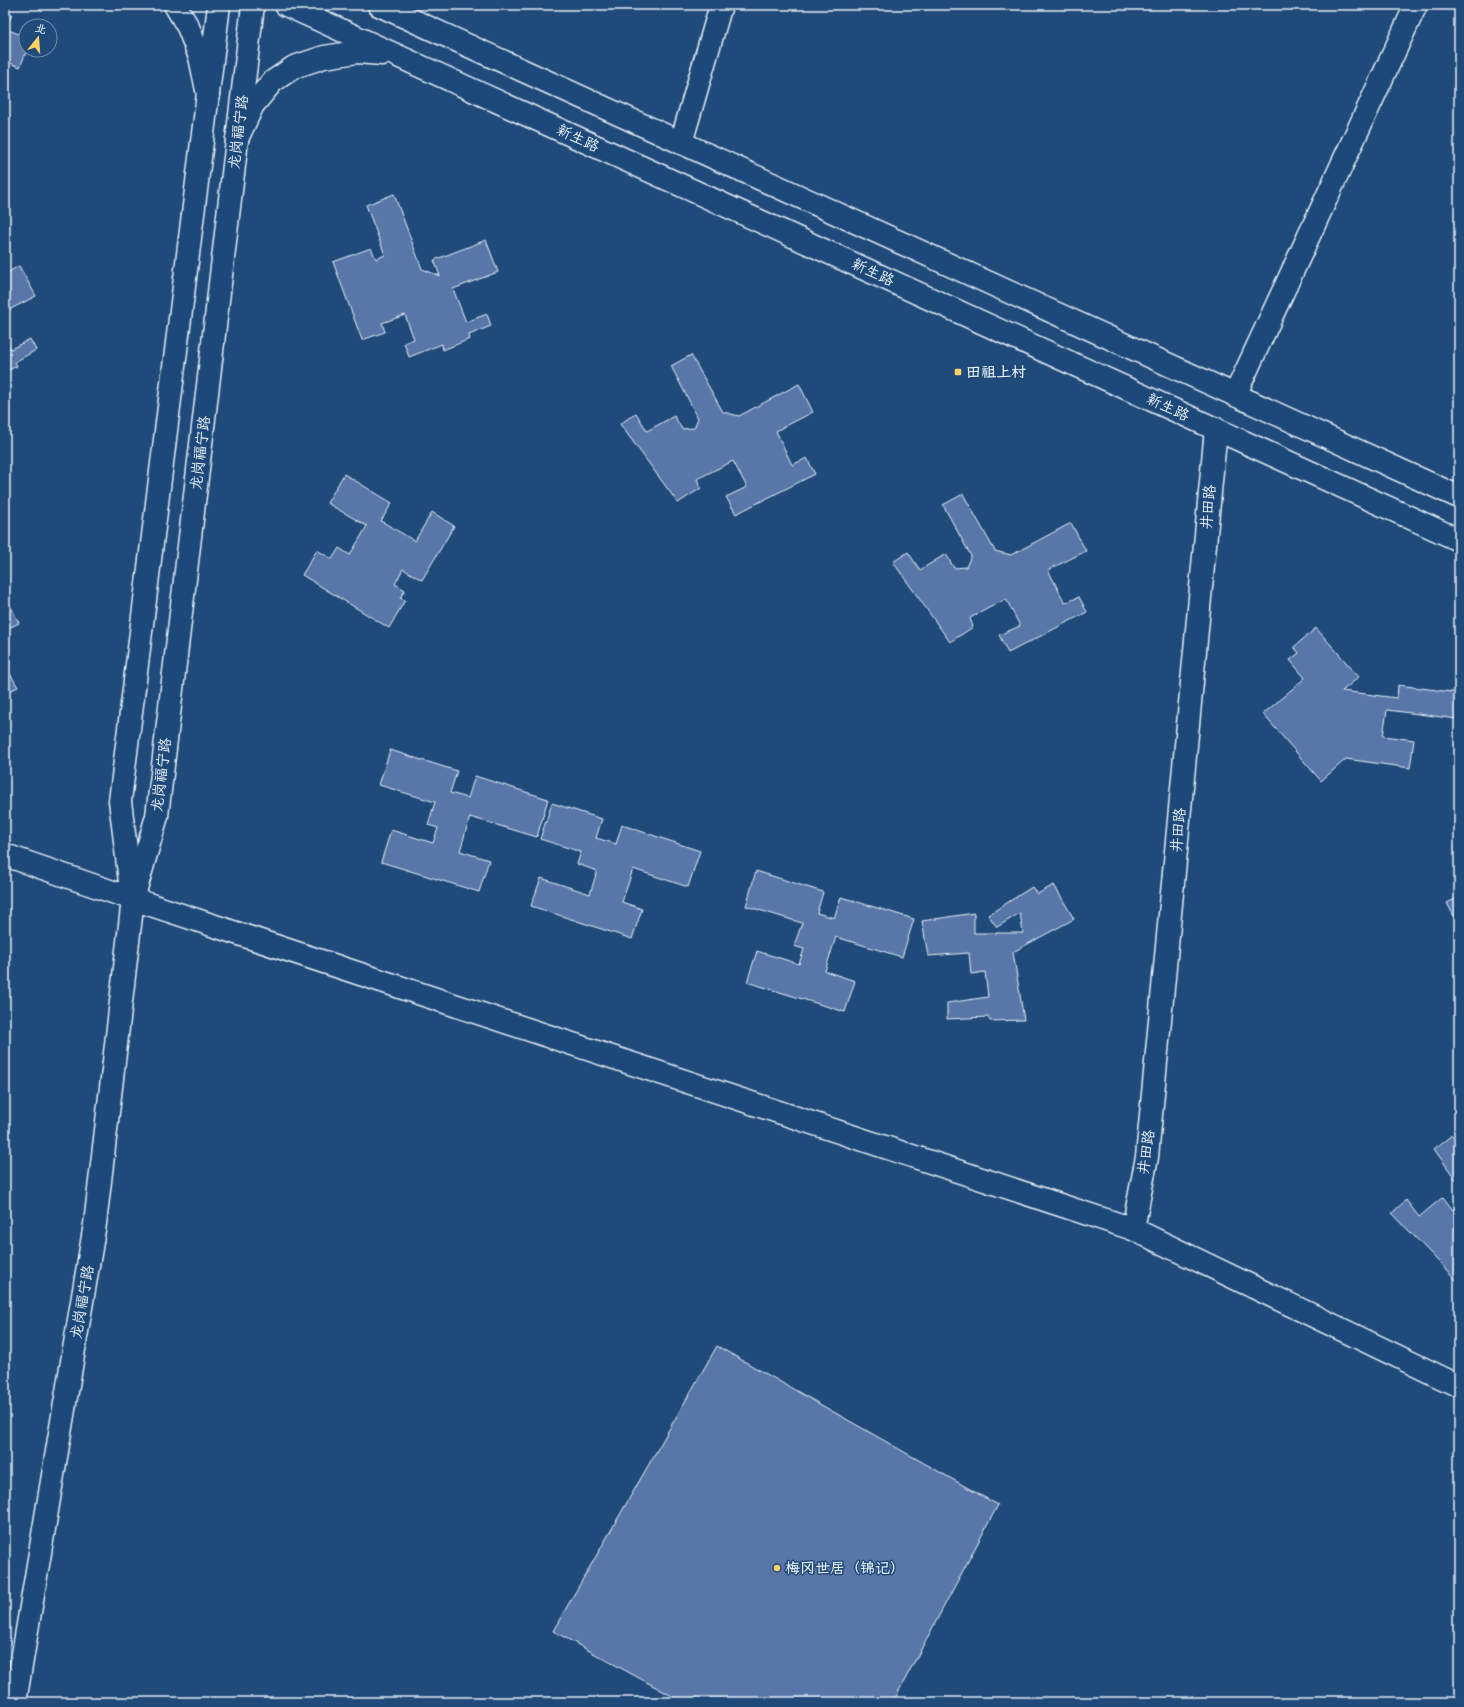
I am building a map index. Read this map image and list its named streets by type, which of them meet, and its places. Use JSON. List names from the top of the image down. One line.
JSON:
{"streets":{"street":["龙岗福宁路","新生路","井田路"]},"crossings":[["新生路","井田路"]],"places":{"transit":["田祖上村"],"other":["梅冈世居（锦记）"]},"north":"top"}
